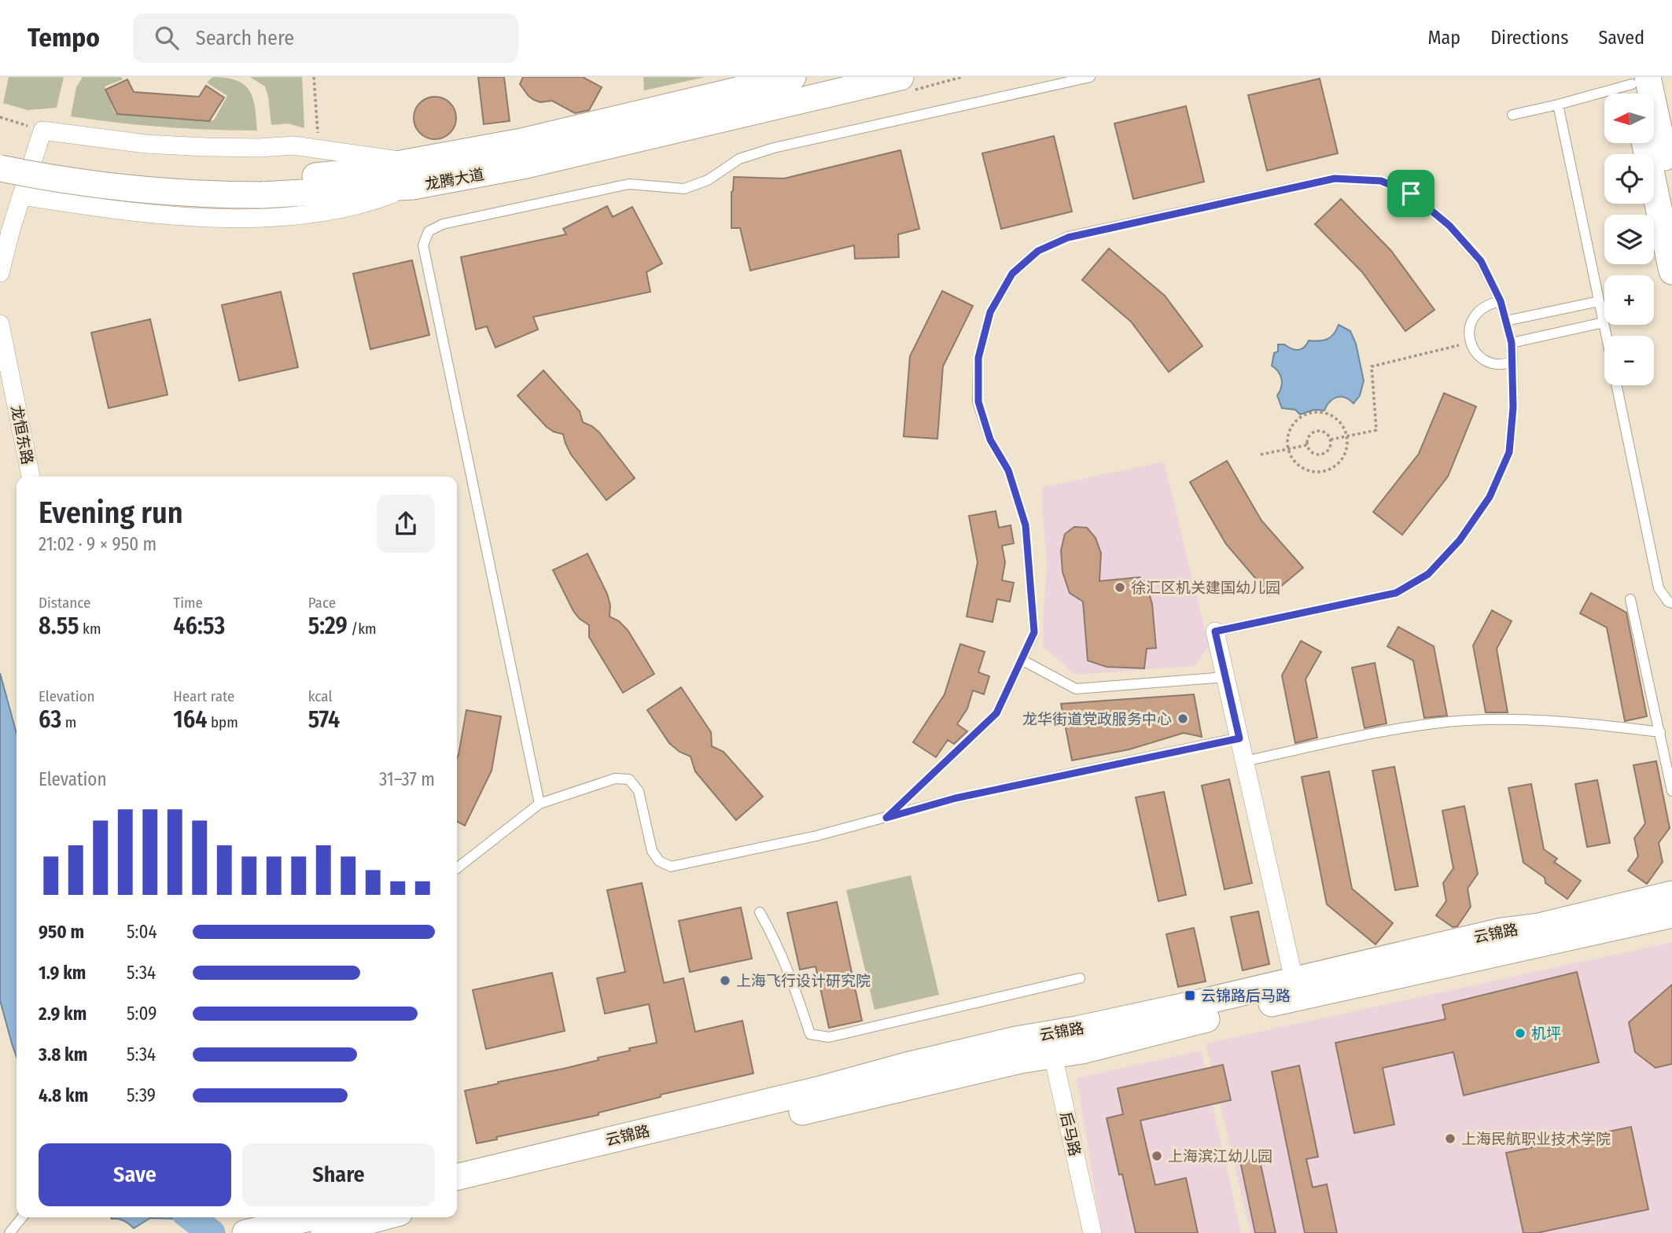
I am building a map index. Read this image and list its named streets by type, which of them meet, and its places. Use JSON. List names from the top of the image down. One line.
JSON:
{"streets":{"main road":["龙腾大道","云锦路"],"street":["龙恒东路","后马路"]},"crossings":[["云锦路","后马路"]],"places":{"other":["徐汇区机关建国幼儿园","龙华街道党政服务中心","上海飞行设计研究院","机坪","上海民航职业技术学院","上海滨江幼儿园"],"transit":["云锦路后马路"]},"north":"left","page":{"header":"Tempo","search":"Search here","nav":["Map","Directions","Saved"],"map_buttons":["+","−"],"heading":["Evening run","21:02 · 9 × 950 m"],"stats":[["Distance","8.55 km"],["Time","46:53"],["Pace","5:29 /km"],["Elevation","63 m"],["Heart rate","164 bpm"],["kcal","574"]],"chart":["Elevation","31–37 m"],"list":[{"name":"950 m","note":"5:04"},{"name":"1.9 km","note":"5:34"},{"name":"2.9 km","note":"5:09"},{"name":"3.8 km","note":"5:34"},{"name":"4.8 km","note":"5:39"}],"buttons":["Save","Share"]}}
